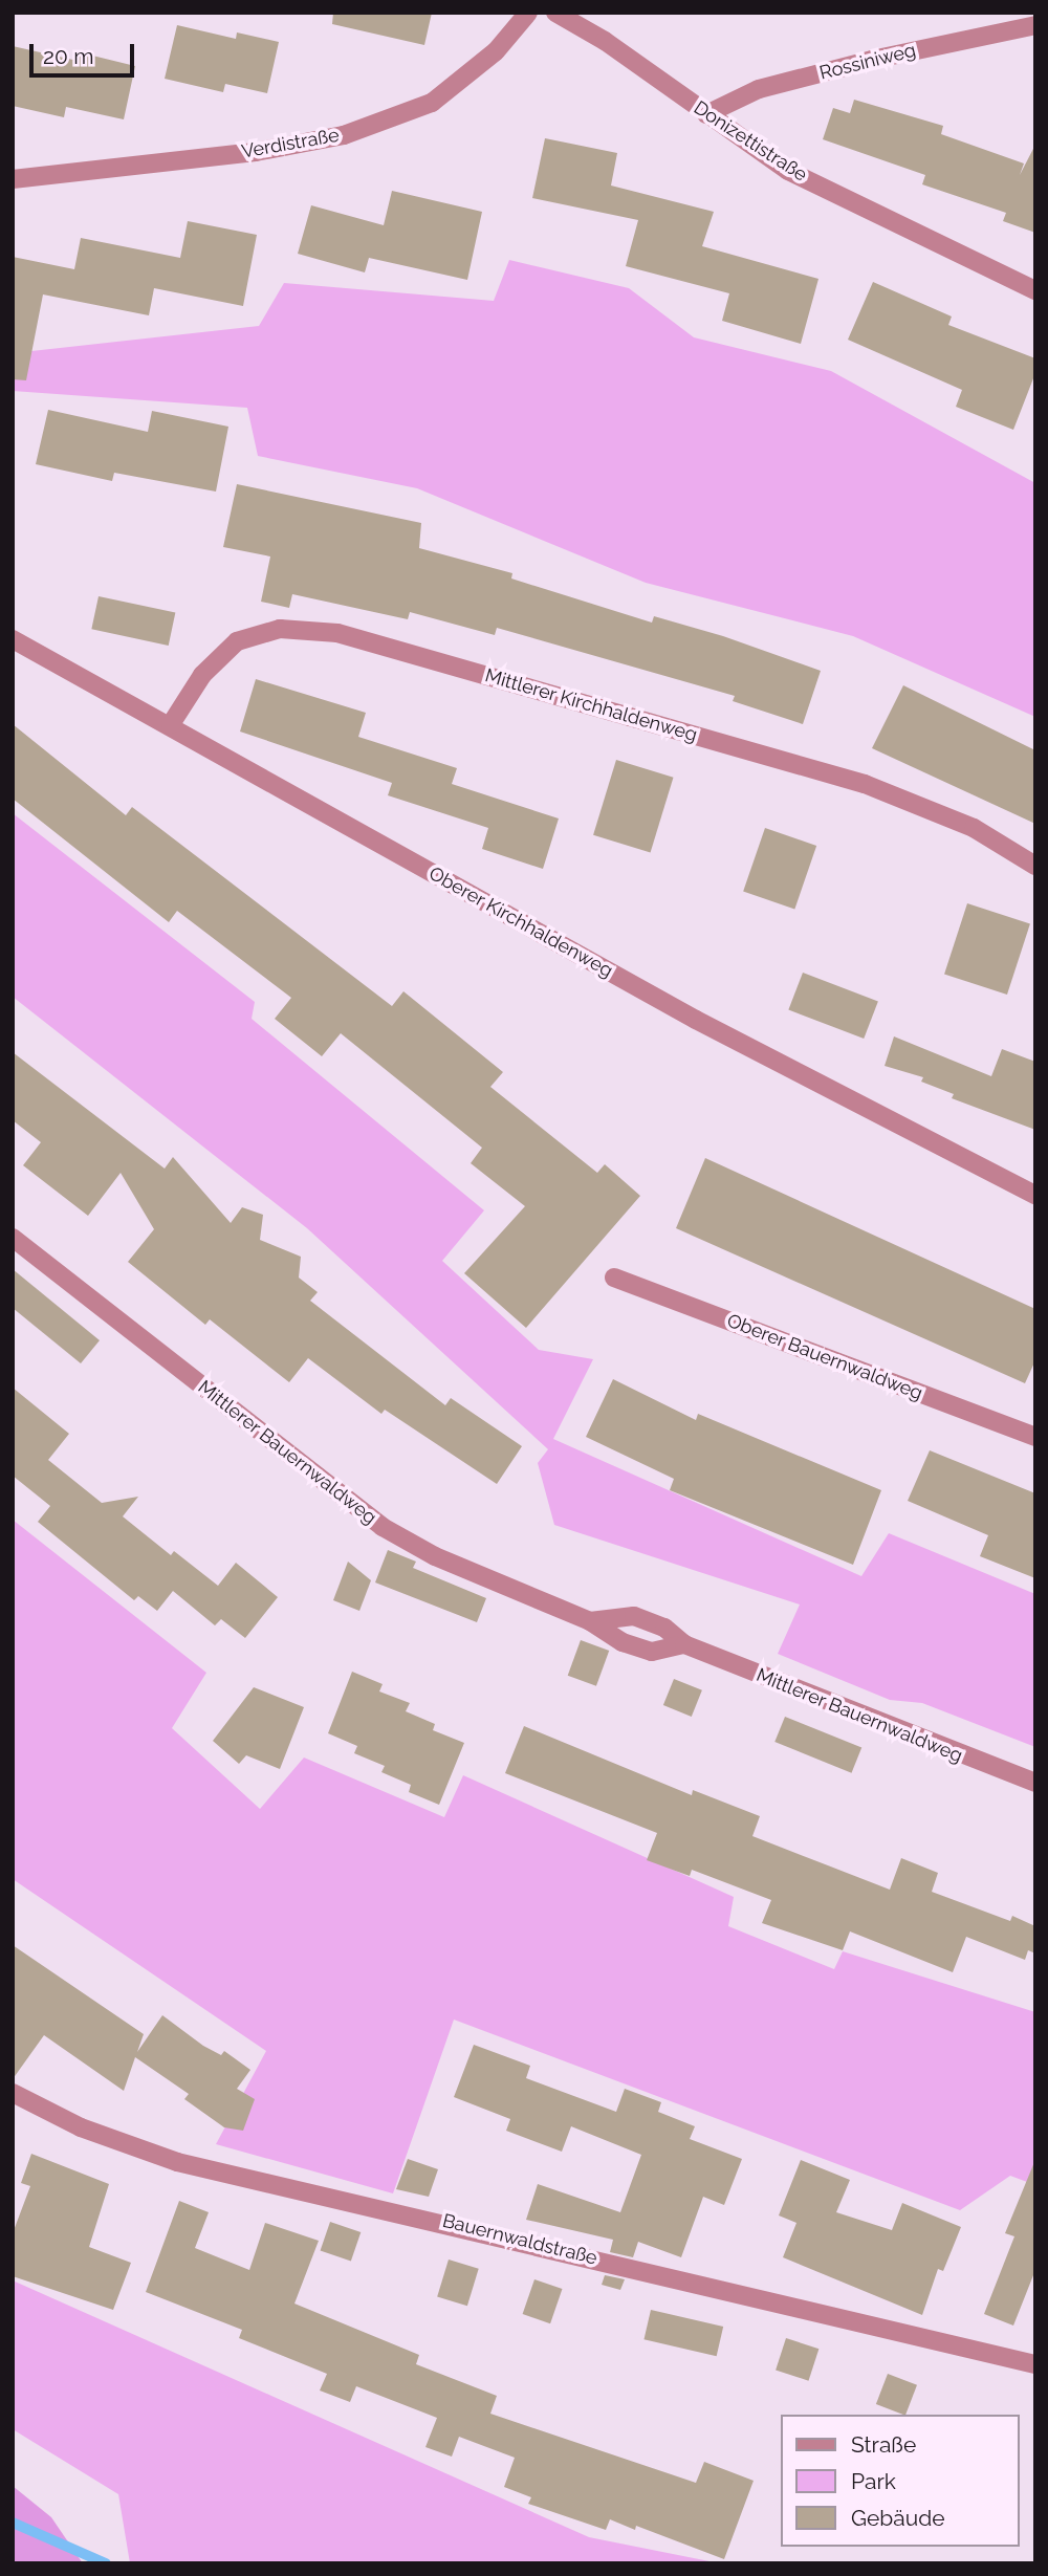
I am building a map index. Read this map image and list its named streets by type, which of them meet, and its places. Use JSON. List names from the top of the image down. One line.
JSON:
{"streets":{"street":["Rossiniweg","Donizettistraße","Verdistraße","Mittlerer Kirchhaldenweg","Oberer Kirchhaldenweg","Oberer Bauernwaldweg","Mittlerer Bauernwaldweg","Bauernwaldstraße"]},"crossings":[["Rossiniweg","Donizettistraße"],["Mittlerer Kirchhaldenweg","Oberer Kirchhaldenweg"]],"legend":["Straße","Park","Gebäude"],"scale_bar":"20 m"}
